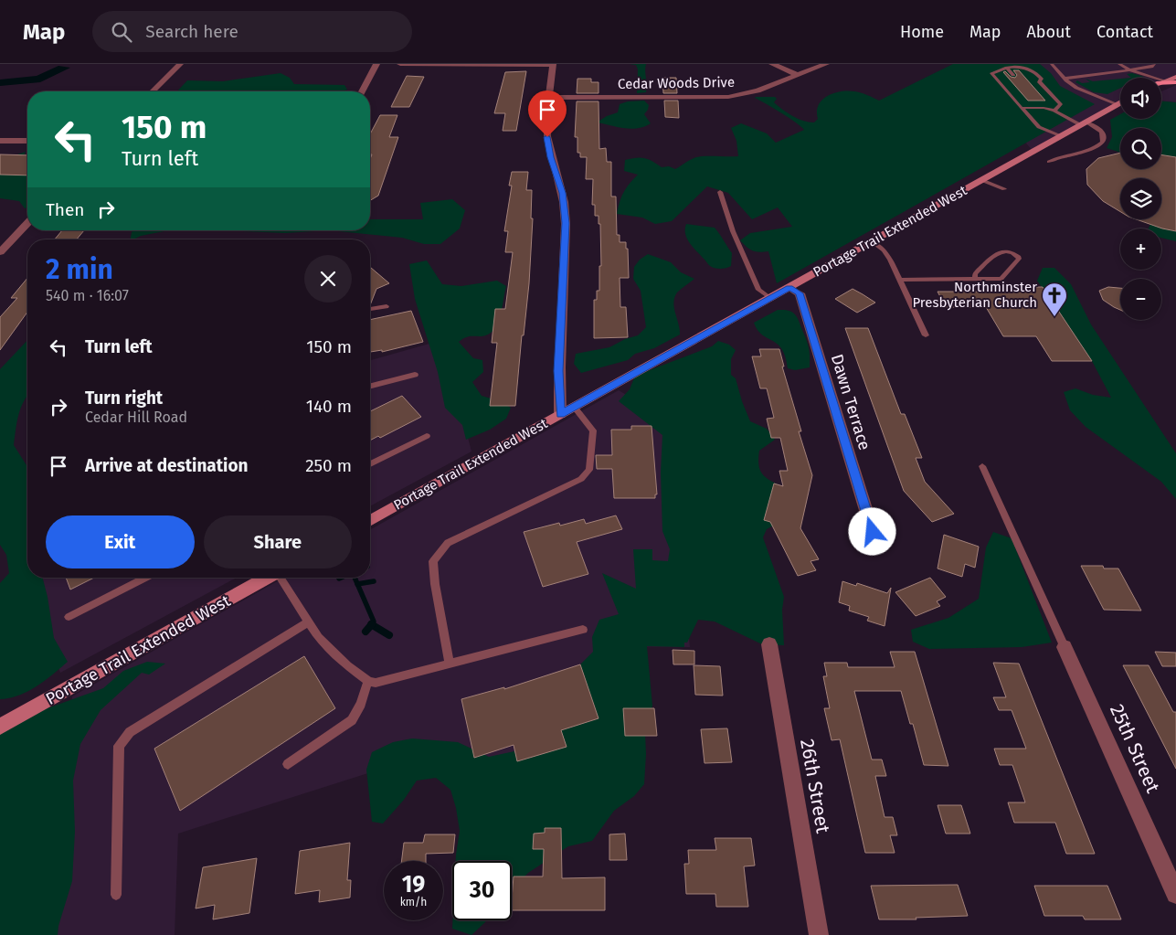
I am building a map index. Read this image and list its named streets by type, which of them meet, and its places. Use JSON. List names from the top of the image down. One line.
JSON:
{"streets":{"main road":["Portage Trail Extended West"],"street":["Cedar Woods Drive","Dawn Terrace","25th Street","26th Street"]},"crossings":[["Portage Trail Extended West","Dawn Terrace"]],"places":{"church":["Northminster Presbyterian Church"]},"page":{"header":"Map","search":"Search here","nav":["Home","Map","About","Contact"],"map_buttons":["+","−"],"turn":["150 m","Turn left"],"then":"Then","heading":["2 min","540 m · 16:07"],"list":[{"name":"Turn left","value":"150 m"},{"name":"Turn right","note":"Cedar Hill Road","value":"140 m"},{"name":"Arrive at destination","value":"250 m"}],"buttons":["Exit","Share"],"speed":"19 km/h","limit":"30"}}
